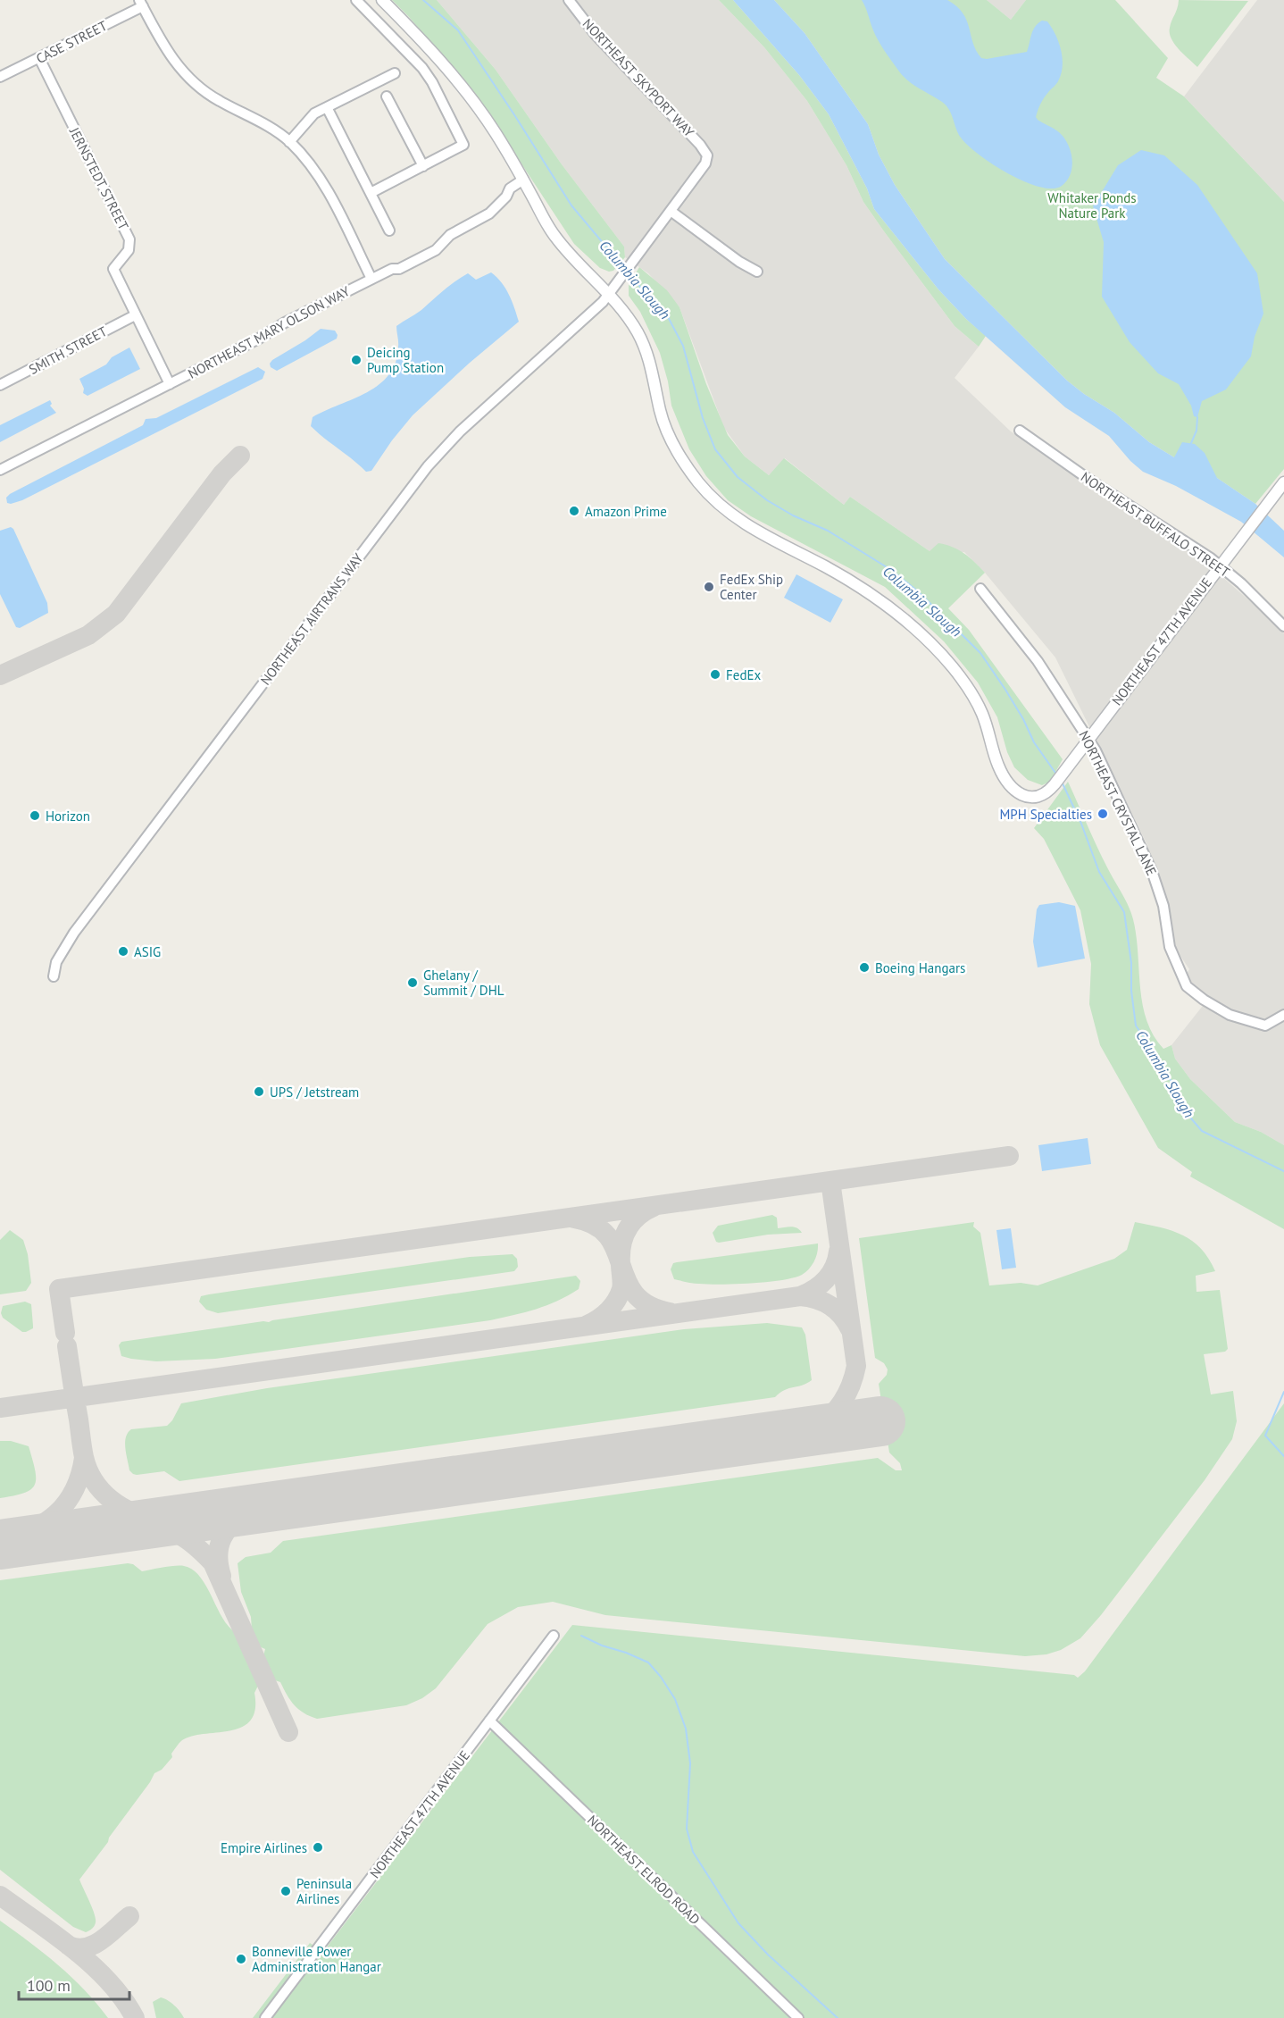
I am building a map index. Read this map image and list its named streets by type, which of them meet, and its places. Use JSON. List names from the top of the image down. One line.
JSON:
{"streets":{"street":["CASE STREET","NORTHEAST SKYPORT WAY","JERNSTEDT STREET","NORTHEAST MARY OLSON WAY","SMITH STREET","NORTHEAST BUFFALO STREET","NORTHEAST AIRTRANS WAY","NORTHEAST 47TH AVENUE","NORTHEAST CRYSTAL LANE","NORTHEAST ELROD ROAD"]},"crossings":[["CASE STREET","JERNSTEDT STREET"],["NORTHEAST SKYPORT WAY","NORTHEAST AIRTRANS WAY"],["JERNSTEDT STREET","NORTHEAST MARY OLSON WAY"],["JERNSTEDT STREET","SMITH STREET"],["NORTHEAST BUFFALO STREET","NORTHEAST 47TH AVENUE"],["NORTHEAST AIRTRANS WAY","NORTHEAST 47TH AVENUE"],["NORTHEAST 47TH AVENUE","NORTHEAST CRYSTAL LANE"],["NORTHEAST 47TH AVENUE","NORTHEAST ELROD ROAD"]],"water":["Columbia Slough"],"parks":["Whitaker Ponds Nature Park"],"places":["Deicing Pump Station","Amazon Prime","FedEx Ship Center","FedEx","MPH Specialties","Horizon","ASIG","Boeing Hangars","Ghelany / Summit / DHL","UPS / Jetstream","Empire Airlines","Peninsula Airlines","Bonneville Power Administration Hangar"],"scale_bar":"100 m"}
